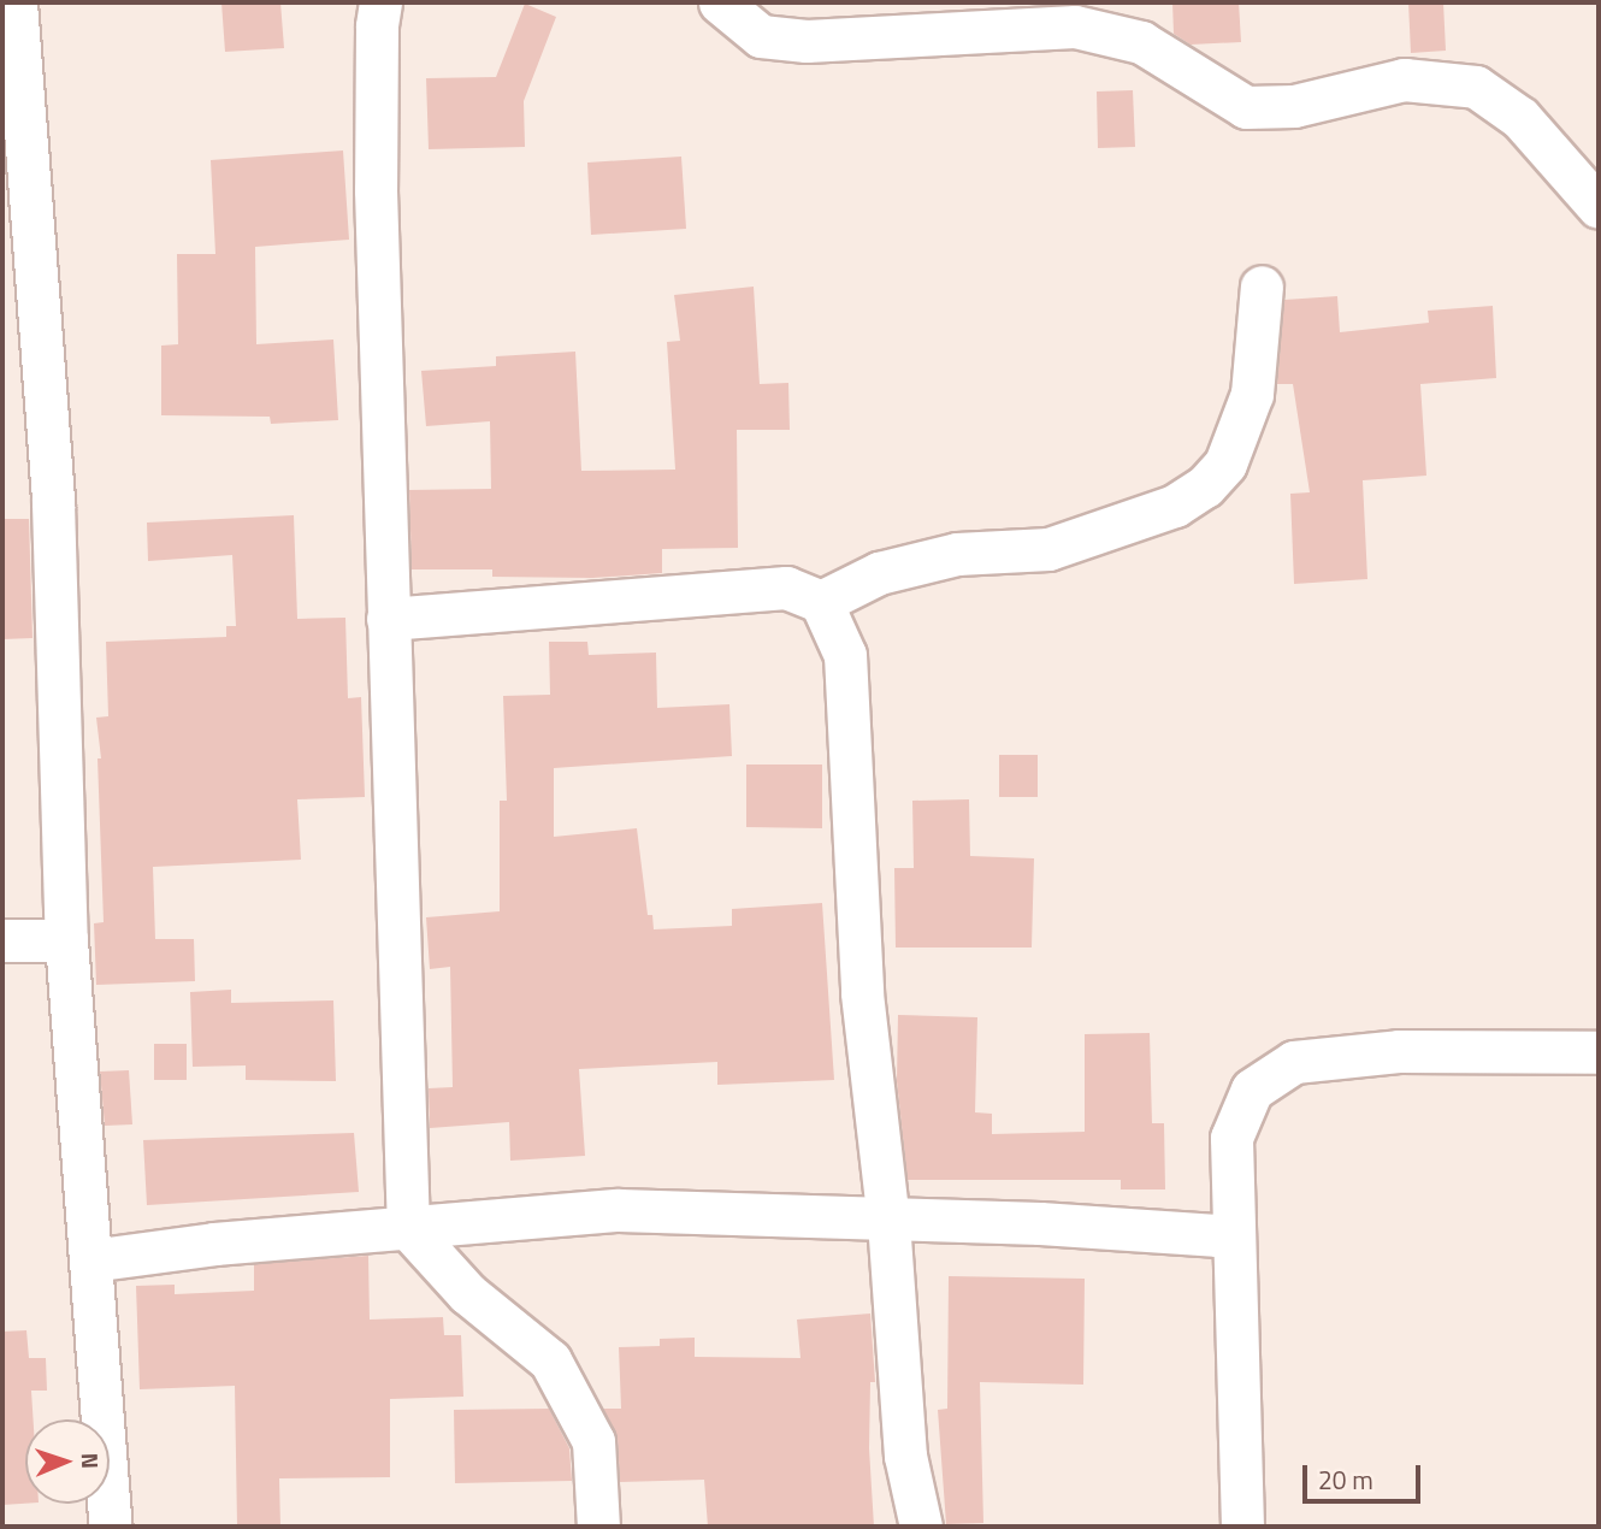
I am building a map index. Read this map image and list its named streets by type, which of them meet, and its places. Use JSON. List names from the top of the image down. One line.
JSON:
{"scale_bar":"20 m","north":"right"}
